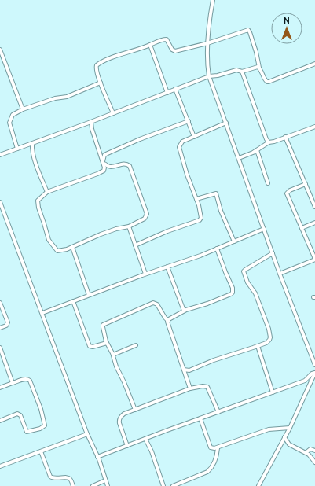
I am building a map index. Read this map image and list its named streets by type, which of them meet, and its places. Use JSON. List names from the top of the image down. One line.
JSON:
{"north":"top"}
